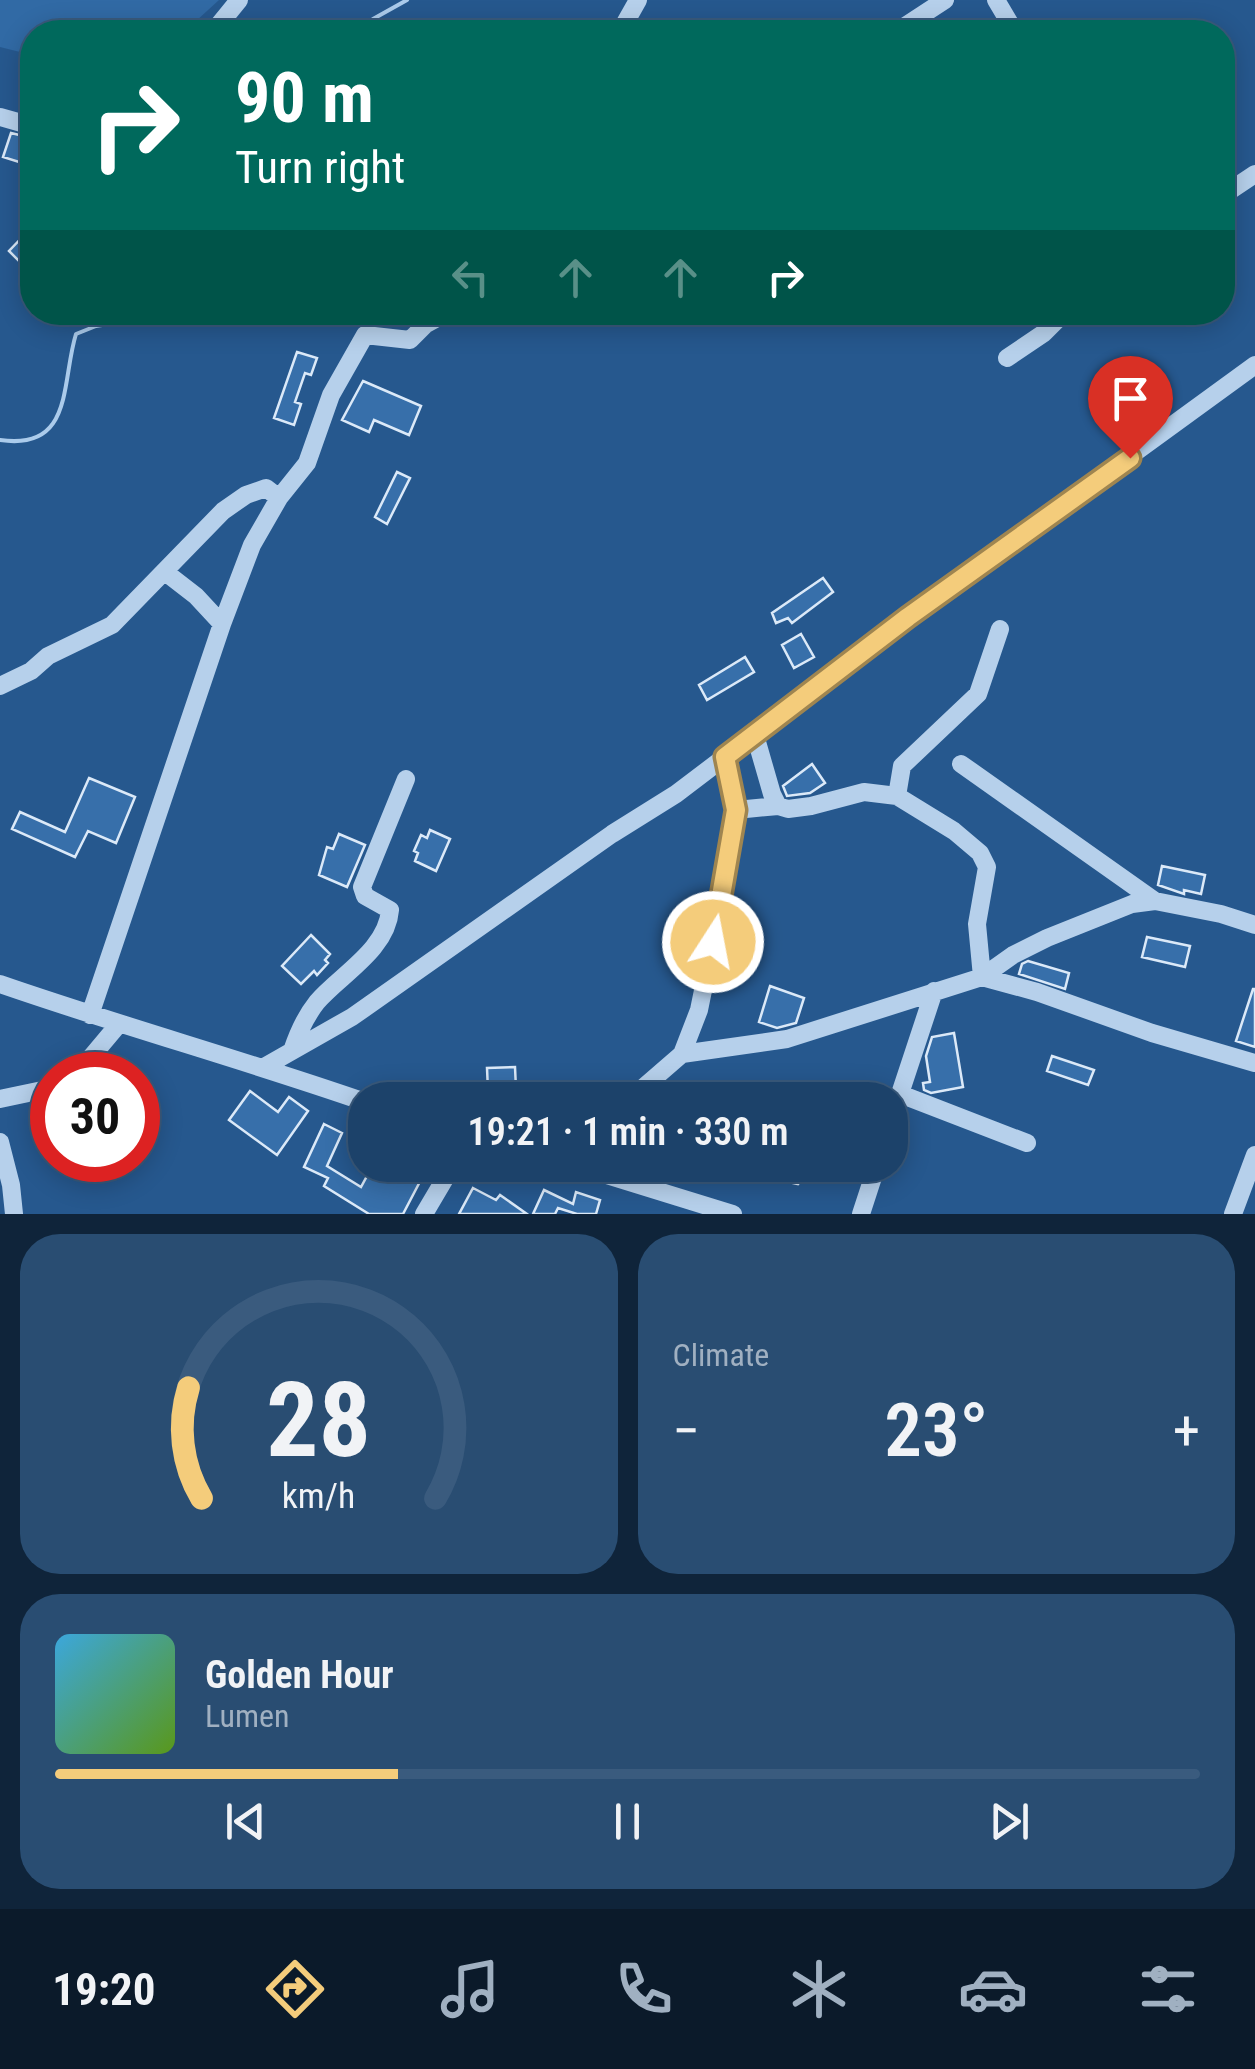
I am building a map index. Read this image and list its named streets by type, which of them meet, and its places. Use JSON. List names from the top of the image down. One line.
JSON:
{"page":{"turn":["90 m","Turn right"],"limit":"30","trip":"19:21 · 1 min · 330 m","tile":"Climate","heat":["−","23°","+"],"song":["Golden Hour","Lumen"],"tabs":"19:20","gauge":["28","km/h"]}}
